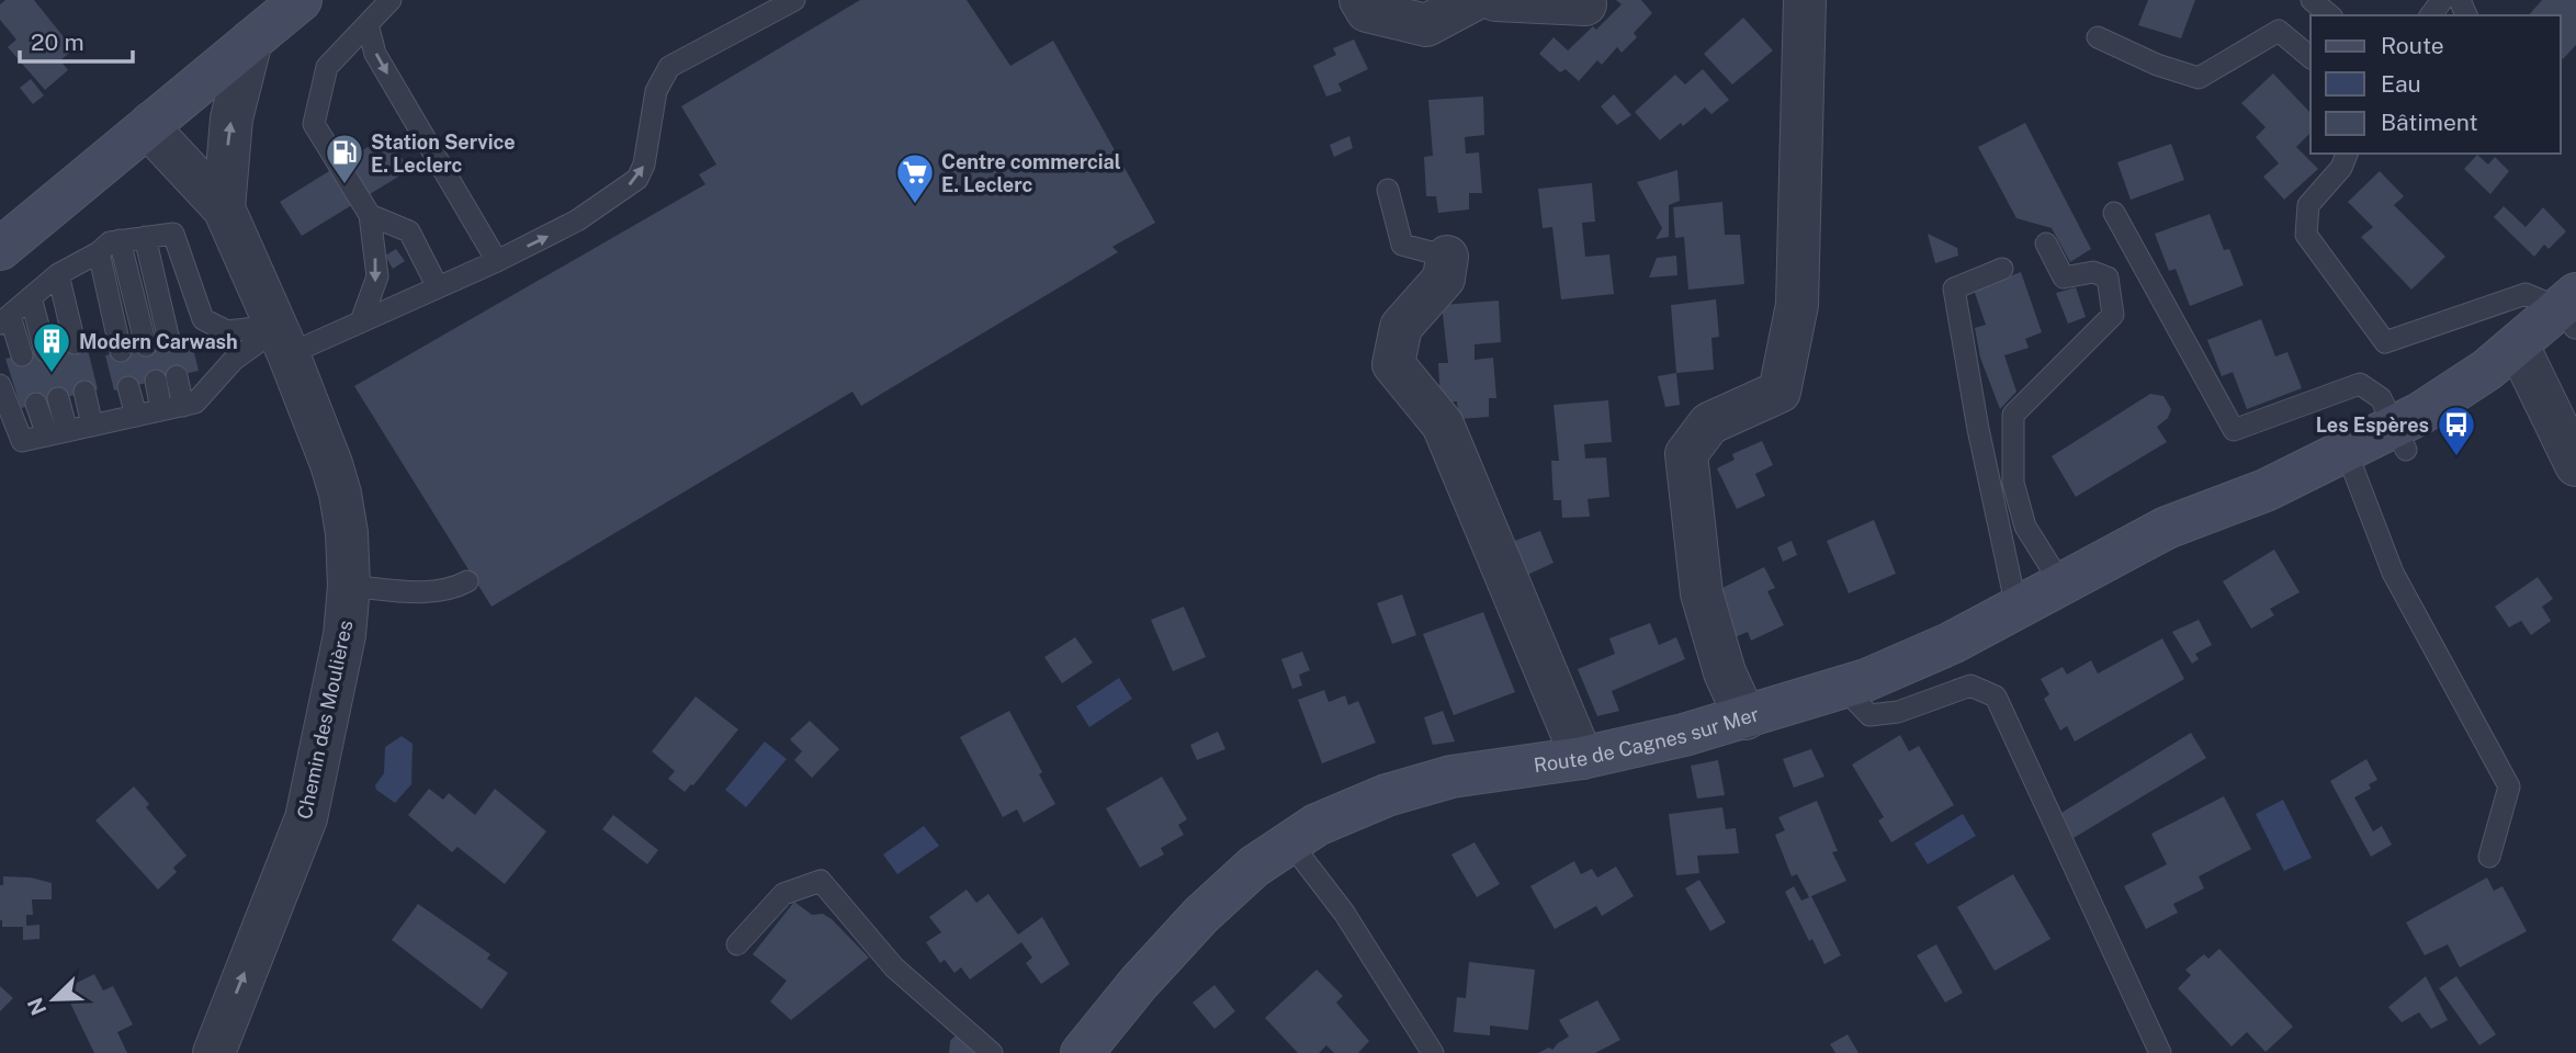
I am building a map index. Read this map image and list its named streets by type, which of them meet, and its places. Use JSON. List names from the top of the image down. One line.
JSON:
{"streets":{"main road":["Route de Cagnes sur Mer"],"street":["Chemin des Moulières"]},"one_way":["Chemin des Moulières"],"places":{"fuel station":["Station Service E. Leclerc"],"supermarket":["Centre commercial E. Leclerc"],"building":["Modern Carwash"],"bus stop":["Les Espères"]},"legend":["Route","Eau","Bâtiment"],"scale_bar":"20 m","north":"bottom left"}
